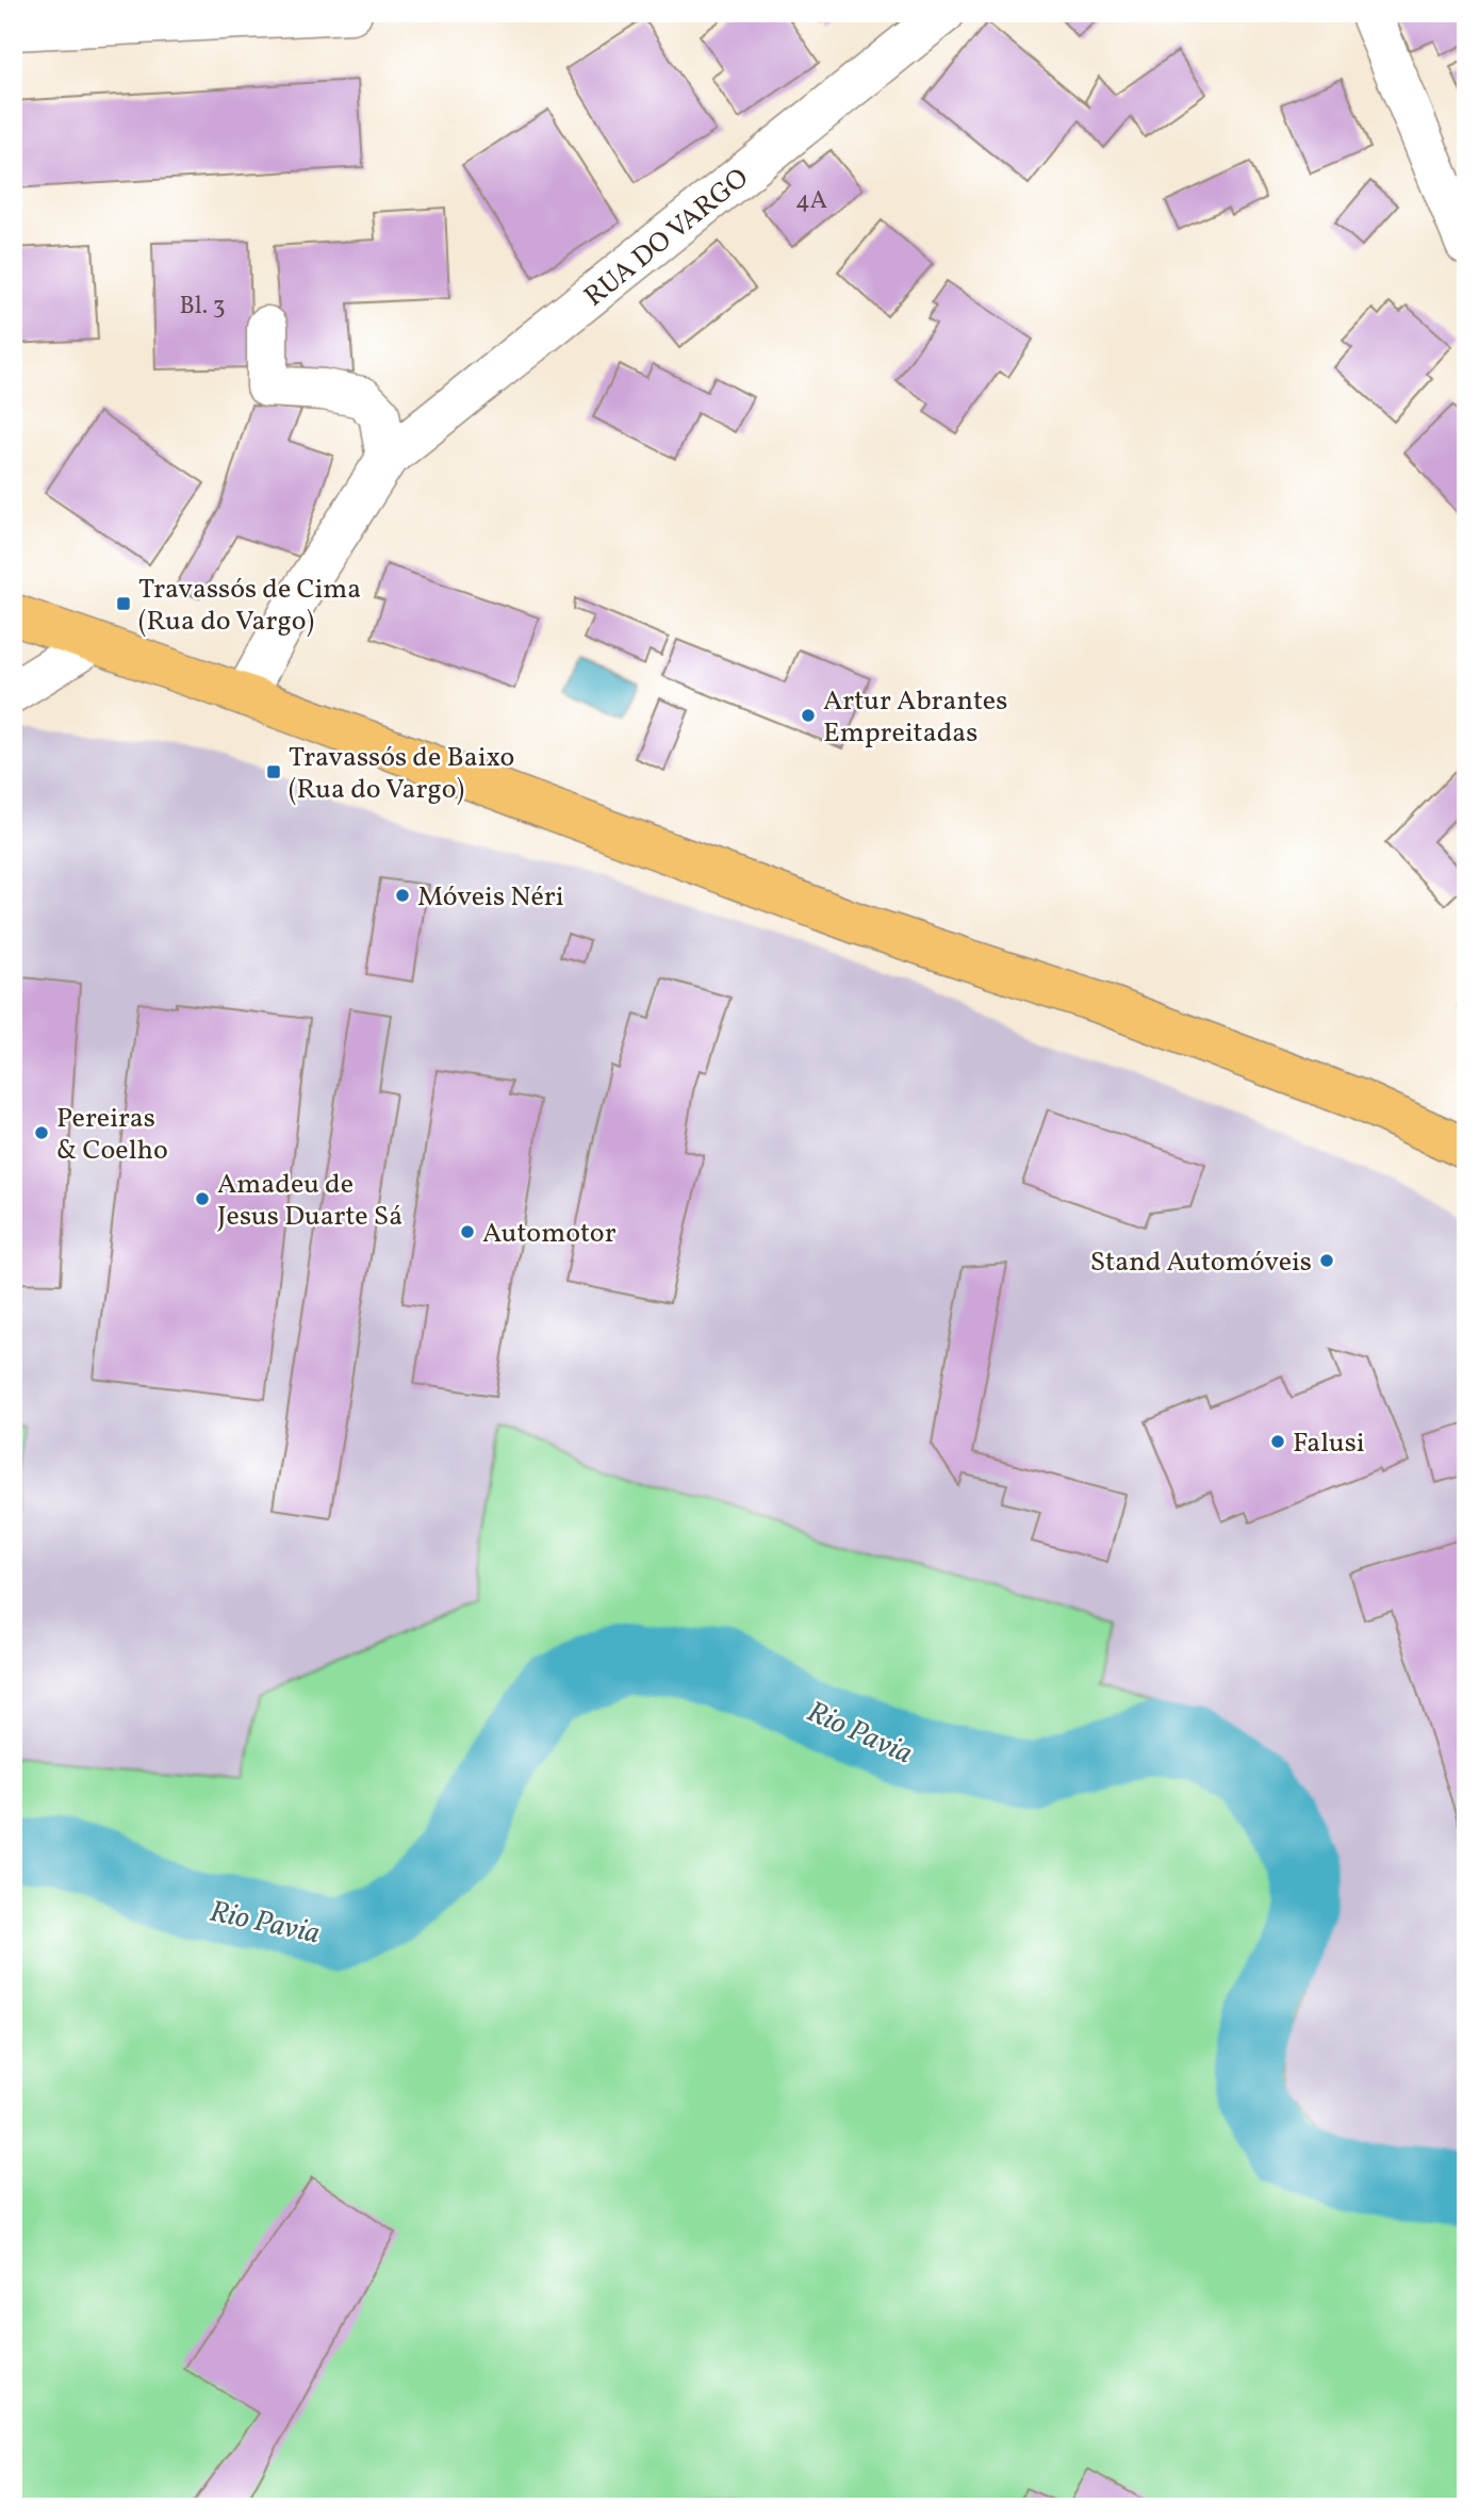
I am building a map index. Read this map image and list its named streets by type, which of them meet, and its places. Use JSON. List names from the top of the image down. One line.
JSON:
{"streets":{"street":["RUA DO VARGO"]},"water":["Rio Pavia"],"places":{"transit":["Travassós de Cima (Rua do Vargo)","Travassós de Baixo (Rua do Vargo)"],"other":["Artur Abrantes Empreitadas","Móveis Néri","Pereiras & Coelho","Amadeu de Jesus Duarte Sá","Automotor","Stand Automóveis","Falusi"]},"house_numbers":["4A","Bl. 3"]}
